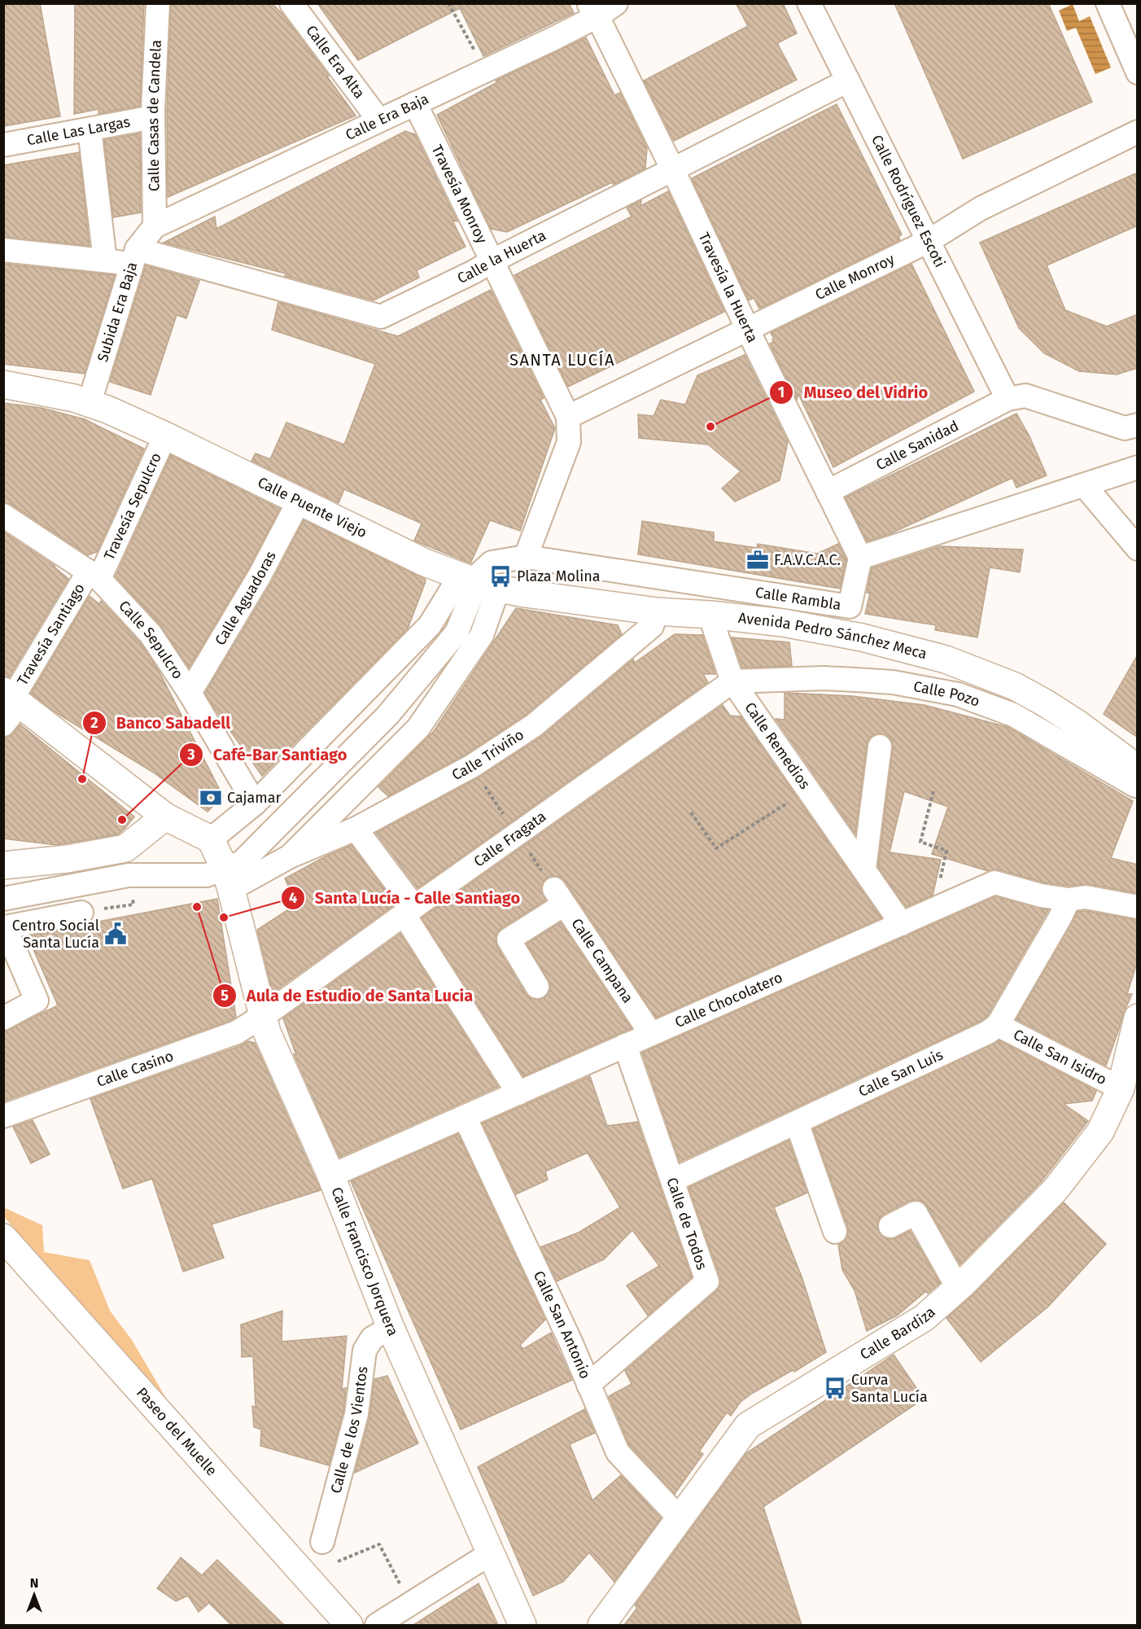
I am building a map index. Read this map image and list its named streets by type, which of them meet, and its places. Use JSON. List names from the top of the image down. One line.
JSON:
{"streets":{"street":["Calle Era Alta","Calle Casas de Candela","Calle Era Baja","Calle Las Largas","Travesía Monroy","Calle Rodríguez Escoti","Calle la Huerta","Calle Monroy","Travesía la Huerta","Subida Era Baja","Calle Sanidad","Travesía Sepulcro","Calle Puente Viejo","Calle Aguadoras","Calle Rambla","Travesía Santiago","Avenida Pedro Sánchez Meca","Calle Sepulcro","Calle Pozo","Calle Remedios","Calle Triviño","Calle Fragata","Calle Campana","Calle Chocolatero","Calle San Isidro","Calle Casino","Calle San Luis","Calle de Todos","Calle Francisco Jorquera","Calle San Antonio","Calle Bardiza","Calle de los Vientos","Paseo del Muelle"]},"crossings":[["Calle Era Alta","Calle Era Baja"],["Calle Casas de Candela","Calle Era Baja"],["Calle Casas de Candela","Calle Las Largas"],["Calle Casas de Candela","Subida Era Baja"],["Calle Era Baja","Travesía Monroy"],["Calle Era Baja","Travesía la Huerta"],["Calle Era Baja","Subida Era Baja"],["Travesía Monroy","Calle la Huerta"],["Travesía Monroy","Calle Monroy"],["Travesía Monroy","Calle Rambla"],["Calle Rodríguez Escoti","Calle la Huerta"],["Calle Rodríguez Escoti","Calle Monroy"],["Calle Rodríguez Escoti","Calle Sanidad"],["Calle la Huerta","Travesía la Huerta"],["Calle la Huerta","Subida Era Baja"],["Calle Monroy","Travesía la Huerta"],["Travesía la Huerta","Calle Sanidad"],["Travesía la Huerta","Calle Rambla"],["Subida Era Baja","Calle Puente Viejo"],["Travesía Sepulcro","Calle Puente Viejo"],["Travesía Sepulcro","Travesía Santiago"],["Travesía Sepulcro","Calle Sepulcro"],["Calle Puente Viejo","Calle Aguadoras"],["Calle Puente Viejo","Calle Rambla"],["Calle Puente Viejo","Avenida Pedro Sánchez Meca"],["Calle Aguadoras","Calle Sepulcro"],["Calle Rambla","Avenida Pedro Sánchez Meca"],["Travesía Santiago","Calle Sepulcro"],["Avenida Pedro Sánchez Meca","Calle Remedios"],["Avenida Pedro Sánchez Meca","Calle Triviño"],["Calle Pozo","Calle Remedios"],["Calle Pozo","Calle Fragata"],["Calle Remedios","Calle Fragata"],["Calle Remedios","Calle Chocolatero"],["Calle Fragata","Calle Casino"],["Calle Fragata","Calle Francisco Jorquera"],["Calle Campana","Calle Chocolatero"],["Calle Chocolatero","Calle San Luis"],["Calle Chocolatero","Calle de Todos"],["Calle Chocolatero","Calle Francisco Jorquera"],["Calle Chocolatero","Calle San Antonio"],["Calle San Isidro","Calle San Luis"],["Calle San Isidro","Calle Bardiza"],["Calle Casino","Calle Francisco Jorquera"],["Calle San Luis","Calle de Todos"],["Calle de Todos","Calle San Antonio"],["Calle Francisco Jorquera","Calle de los Vientos"],["Calle San Antonio","Calle Bardiza"]],"districts":["SANTA LUCÍA"],"places":{"other":["Museo del Vidrio","Banco Sabadell","Café-Bar Santiago","Aula de Estudio de Santa Lucia","Santa Lucía - Calle Santiago"],"office":["F.A.V.C.A.C."],"bus stop":["Plaza Molina","Curva Santa Lucía"],"bank":["Cajamar"],"public building":["Centro Social Santa Lucía"]},"north":"top"}
